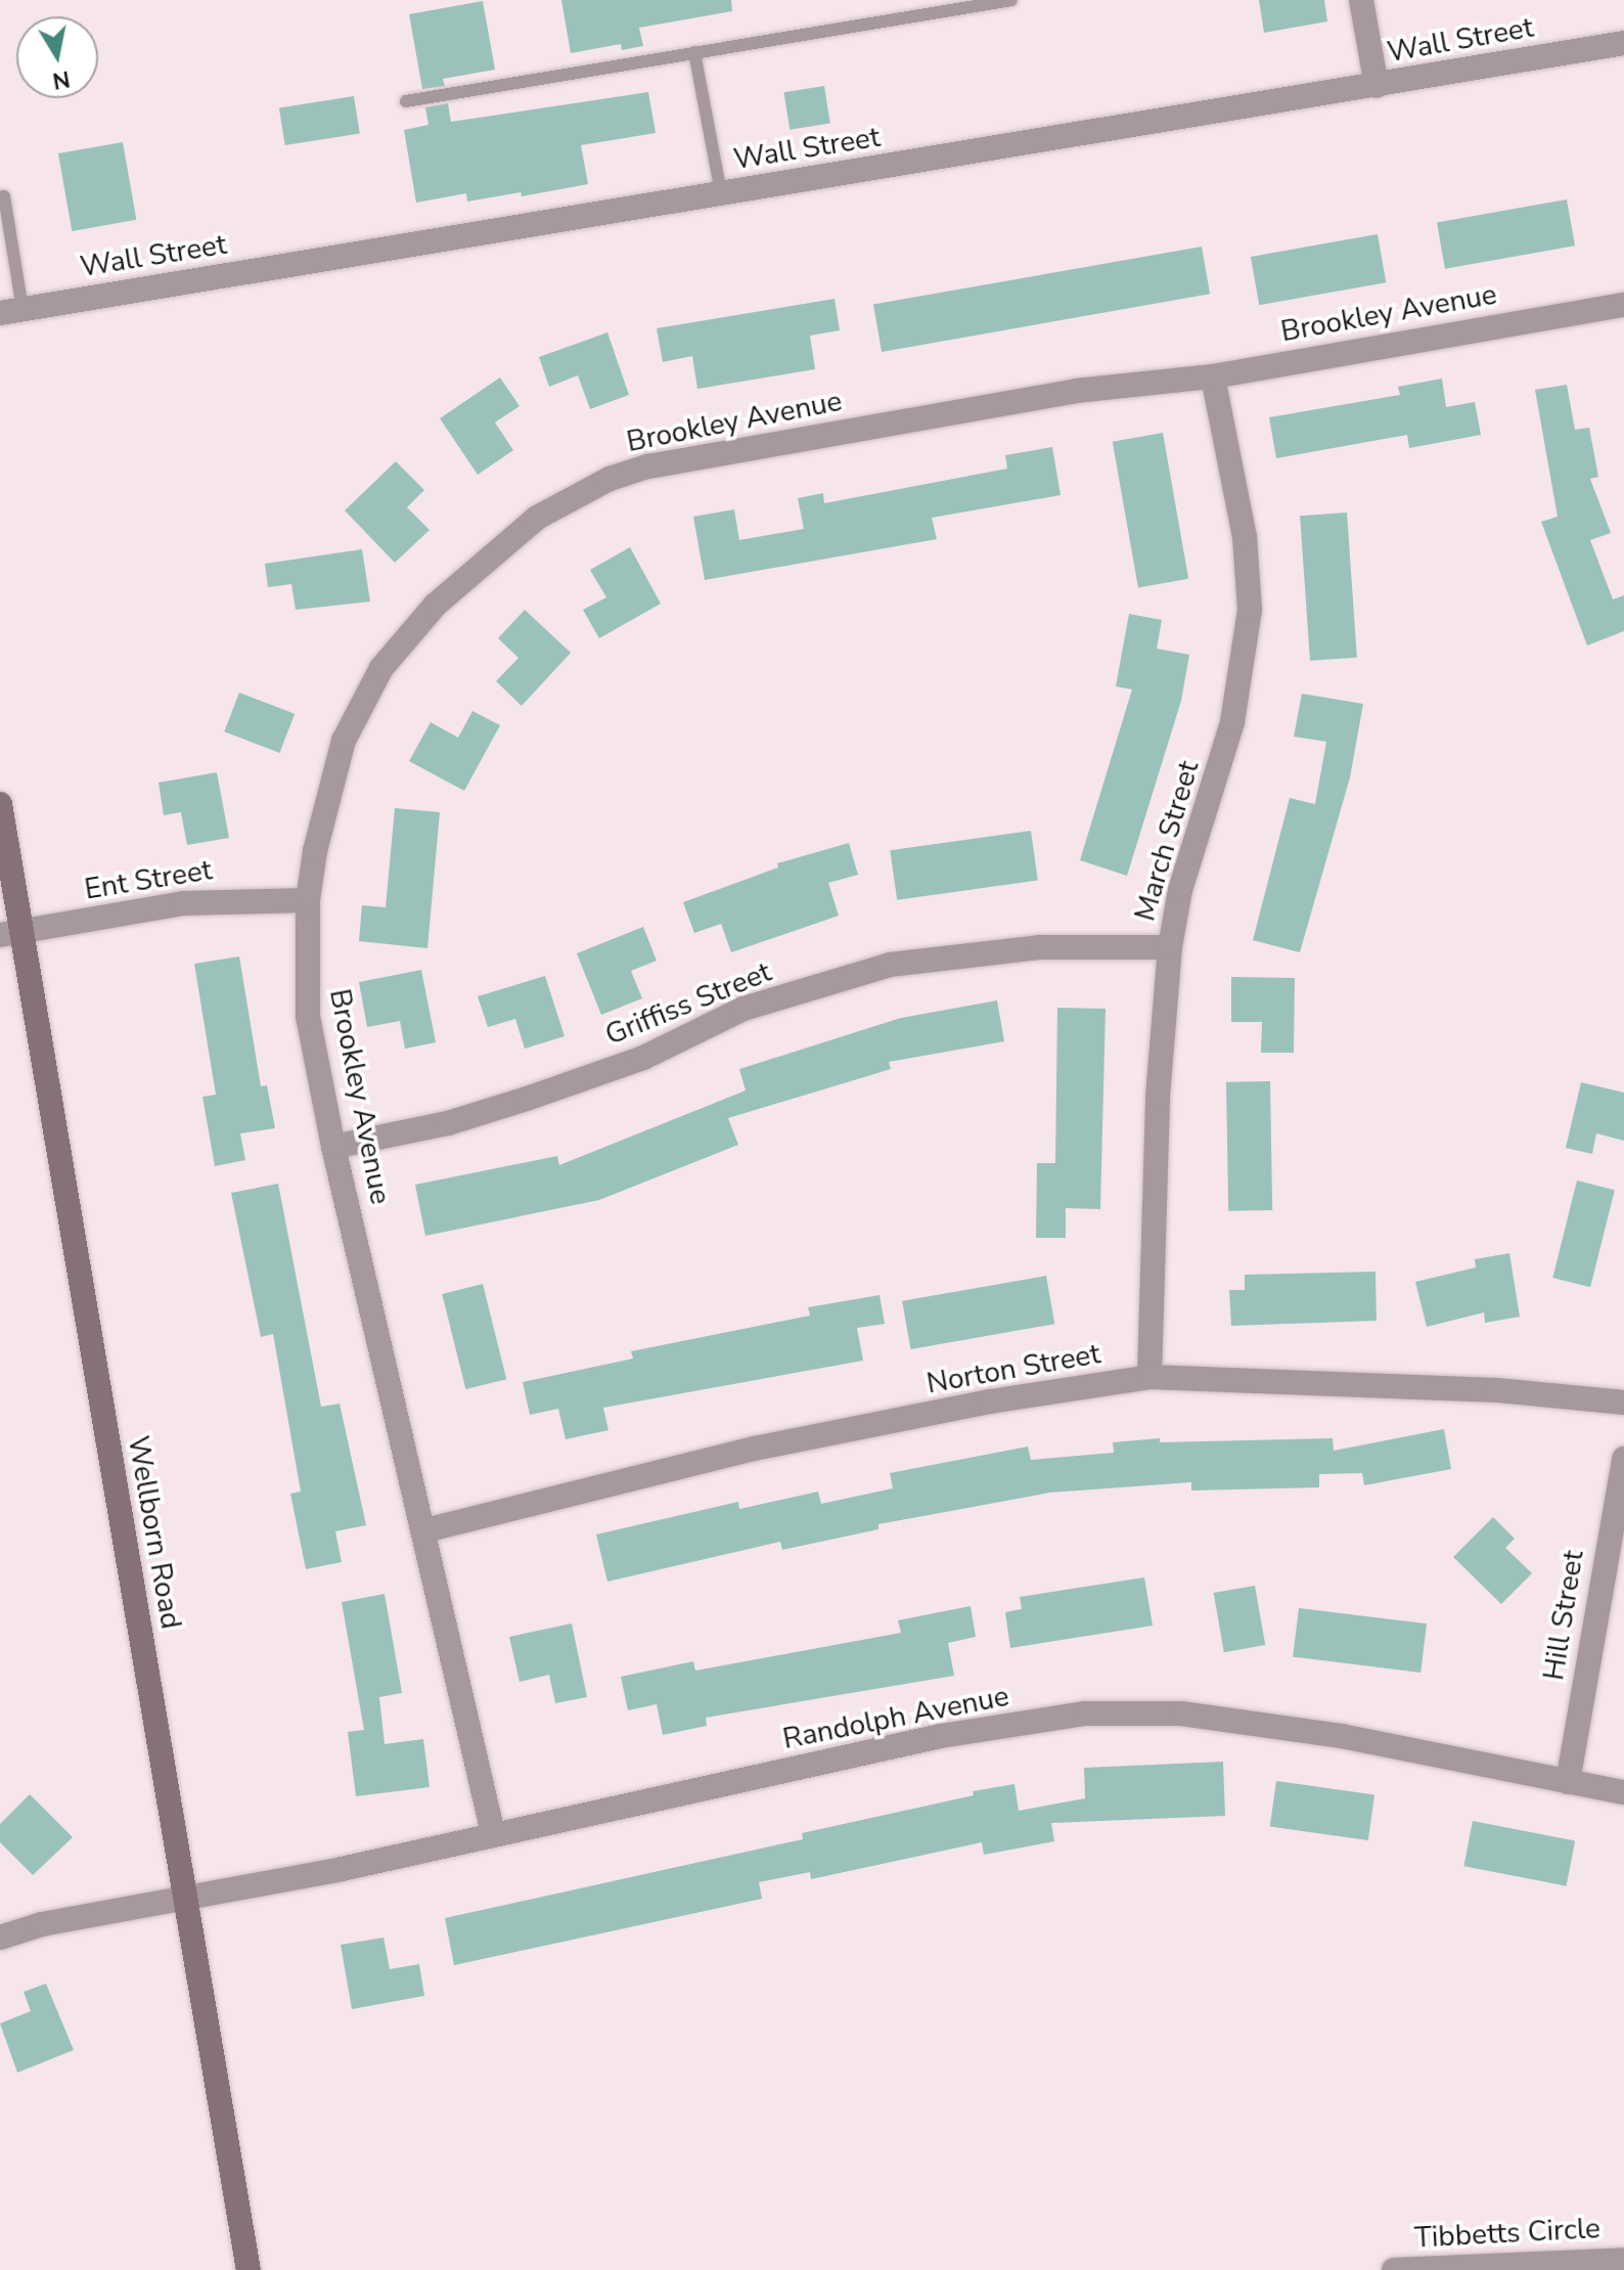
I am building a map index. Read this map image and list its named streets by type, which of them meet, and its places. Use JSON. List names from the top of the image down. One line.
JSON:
{"streets":{"street":["Wall Street","Brookley Avenue","March Street","Ent Street","Griffiss Street","Norton Street","Wellborn Road","Hill Street","Randolph Avenue","Tibbetts Circle"]},"crossings":[["Brookley Avenue","March Street"],["Brookley Avenue","Ent Street"],["Brookley Avenue","Griffiss Street"],["Brookley Avenue","Norton Street"],["Brookley Avenue","Randolph Avenue"],["March Street","Griffiss Street"],["March Street","Norton Street"],["Ent Street","Wellborn Road"],["Wellborn Road","Randolph Avenue"],["Hill Street","Randolph Avenue"]],"north":"bottom"}
